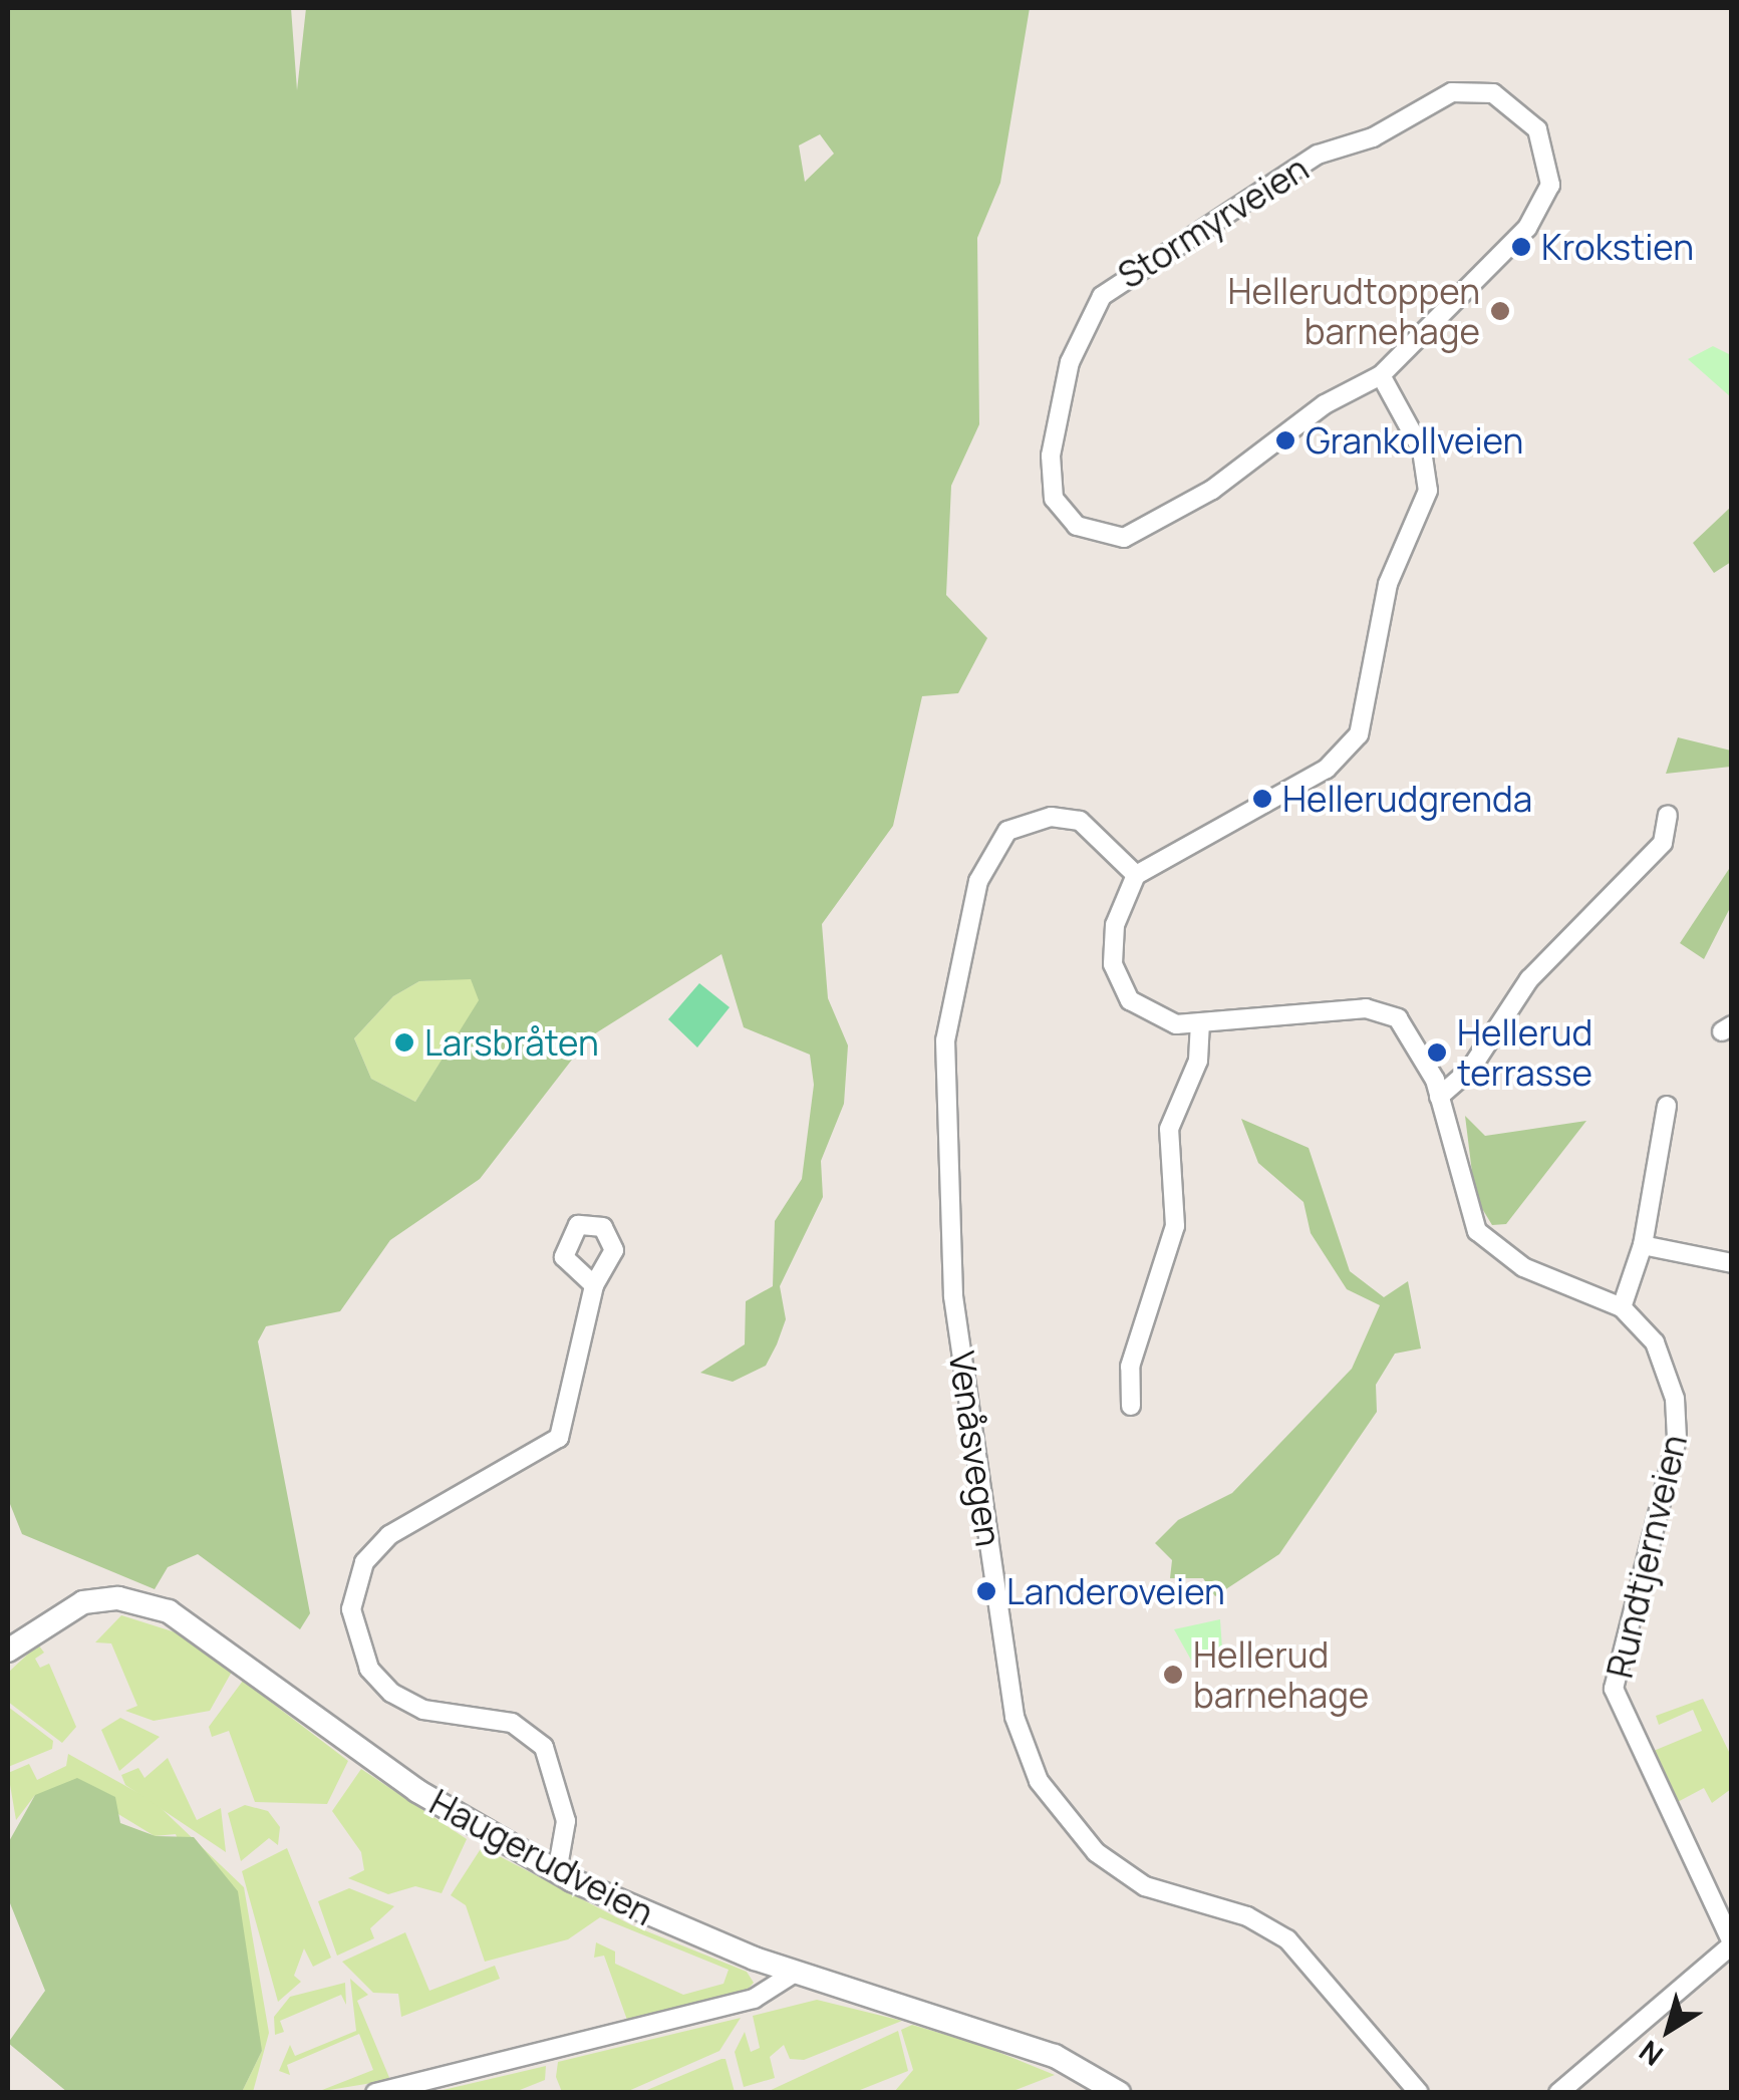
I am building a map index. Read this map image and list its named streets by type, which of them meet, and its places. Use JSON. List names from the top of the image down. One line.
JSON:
{"streets":{"street":["Stormyrveien","Venåsvegen","Rundtjernveien","Haugerudveien"]},"crossings":[["Venåsvegen","Rundtjernveien"]],"places":["Krokstien","Hellerudtoppen barnehage","Grankollveien","Hellerudgrenda","Larsbråten","Hellerud terrasse","Landeroveien","Hellerud barnehage"],"north":"bottom left"}
